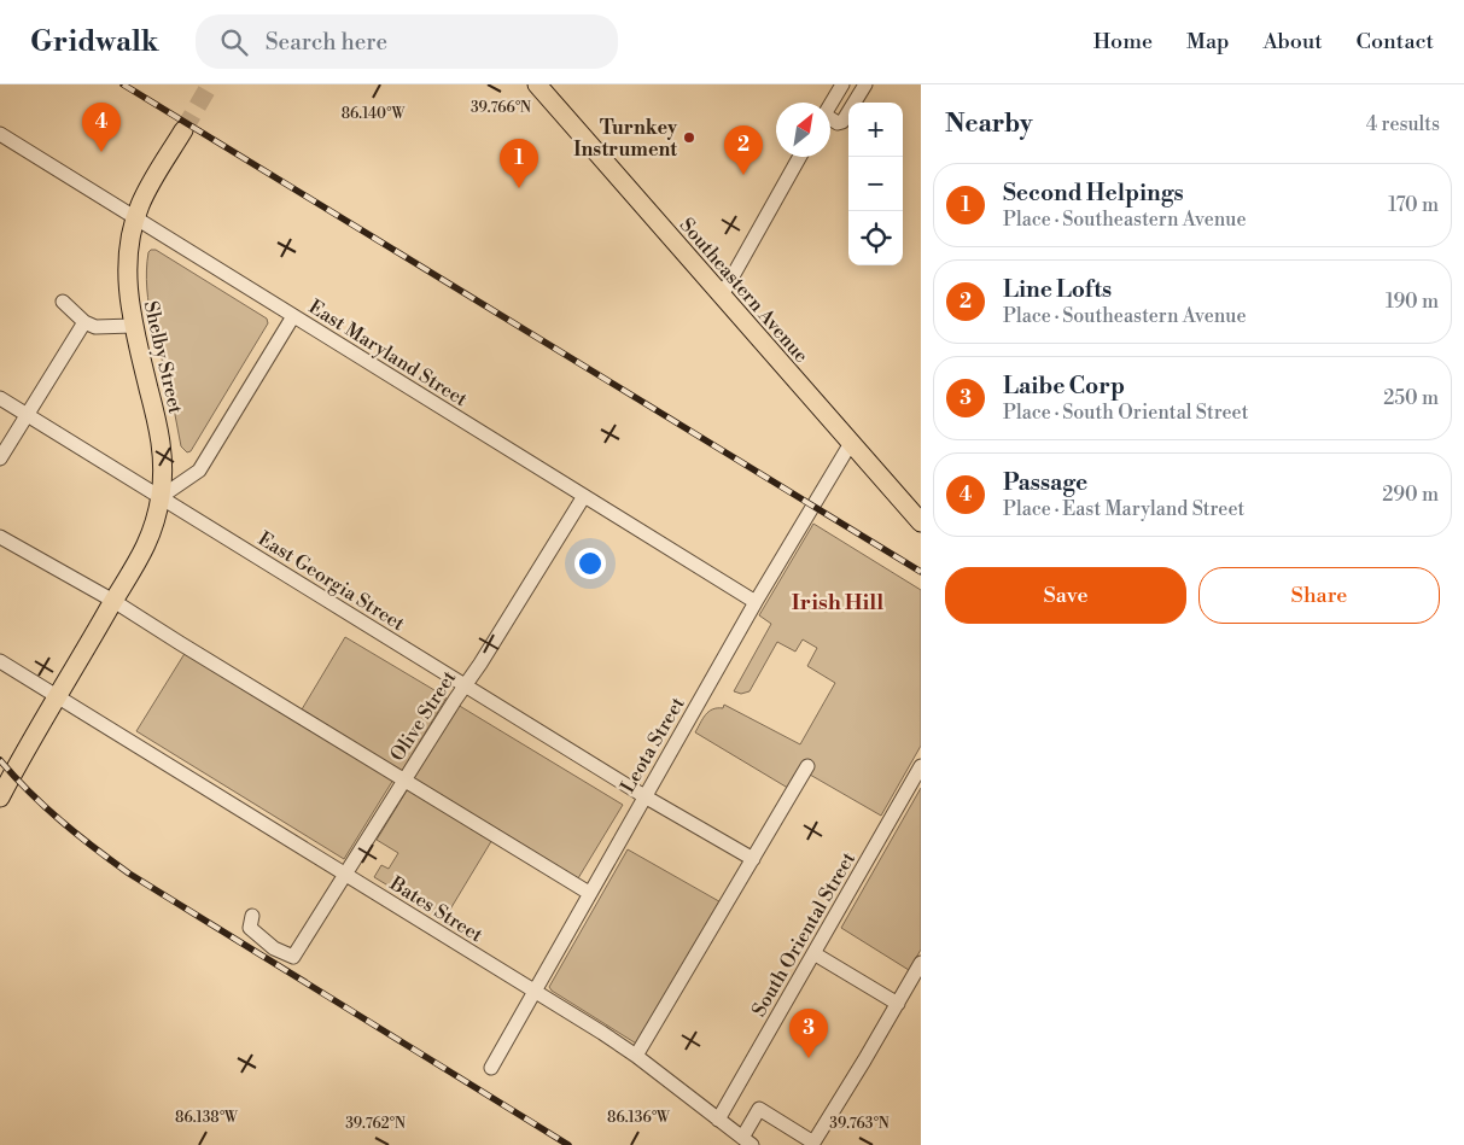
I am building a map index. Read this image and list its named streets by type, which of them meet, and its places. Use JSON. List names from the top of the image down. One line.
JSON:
{"streets":{"main road":["Southeastern Avenue","Shelby Street"],"street":["East Maryland Street","East Georgia Street","Olive Street","Leota Street","Bates Street","South Oriental Street"]},"crossings":[["Southeastern Avenue","Leota Street"],["East Maryland Street","Shelby Street"],["East Maryland Street","Olive Street"],["East Maryland Street","Leota Street"],["Shelby Street","East Georgia Street"],["Shelby Street","Bates Street"],["East Georgia Street","Olive Street"],["East Georgia Street","Leota Street"],["Olive Street","Bates Street"],["Leota Street","Bates Street"],["Bates Street","South Oriental Street"]],"districts":["Irish Hill"],"places":["Turnkey Instrument"],"north":"top right","page":{"header":"Gridwalk","search":"Search here","nav":["Home","Map","About","Contact"],"heading":["Nearby","4 results"],"map_buttons":["+","−"],"pins":["4","2","1","3"],"list":[{"mark":"1","name":"Second Helpings","note":"Place · Southeastern Avenue","value":"170 m"},{"mark":"2","name":"Line Lofts","note":"Place · Southeastern Avenue","value":"190 m"},{"mark":"3","name":"Laibe Corp","note":"Place · South Oriental Street","value":"250 m"},{"mark":"4","name":"Passage","note":"Place · East Maryland Street","value":"290 m"}],"buttons":["Save","Share"]},"coordinates":["39.766°N","86.140°W","86.138°W","86.136°W","39.762°N","39.763°N"]}
